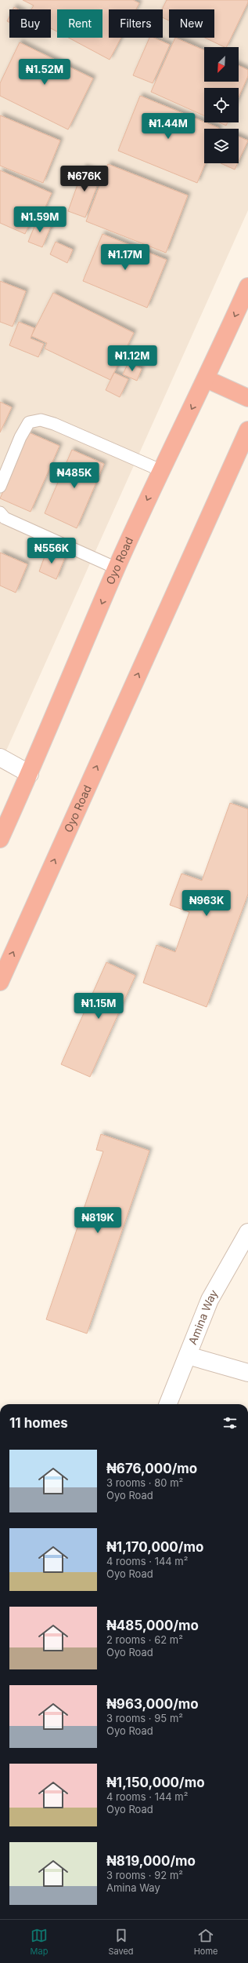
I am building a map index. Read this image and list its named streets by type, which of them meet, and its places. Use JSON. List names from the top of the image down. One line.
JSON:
{"streets":{"highway":["Oyo Road"],"street":["Amina Way"]},"north":"bottom left","page":{"chip":["Buy","Rent","Filters","New"],"price":["₦1.52M","₦1.44M","₦676K","₦1.59M","₦1.17M","₦1.12M","₦485K","₦556K","₦963K","₦1.15M","₦819K"],"heading":"11 homes","list":[{"name":"₦676,000/mo","note":"3 rooms · 80 m² · Oyo Road"},{"name":"₦1,170,000/mo","note":"4 rooms · 144 m² · Oyo Road"},{"name":"₦485,000/mo","note":"2 rooms · 62 m² · Oyo Road"},{"name":"₦963,000/mo","note":"3 rooms · 95 m² · Oyo Road"},{"name":"₦1,150,000/mo","note":"4 rooms · 144 m² · Oyo Road"},{"name":"₦819,000/mo","note":"3 rooms · 92 m² · Amina Way"}],"tabs":["Map","Saved","Home"]}}
